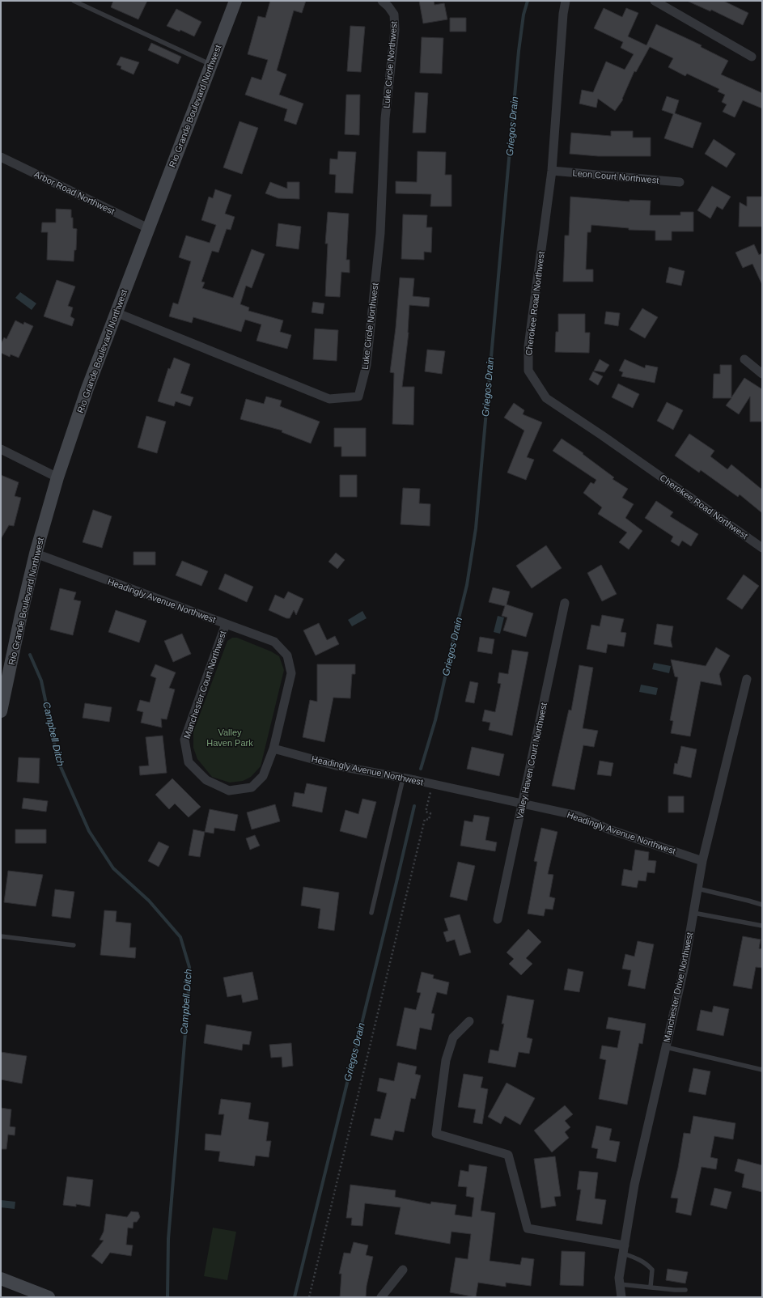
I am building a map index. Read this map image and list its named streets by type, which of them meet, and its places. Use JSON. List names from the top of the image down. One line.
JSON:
{"streets":{"main road":["Rio Grande Boulevard Northwest"],"street":["Luke Circle Northwest","Leon Court Northwest","Arbor Road Northwest","Cherokee Road Northwest","Headingly Avenue Northwest","Manchester Court Northwest","Valley Haven Court Northwest","Manchester Drive Northwest"]},"crossings":[["Luke Circle Northwest","Rio Grande Boulevard Northwest"],["Rio Grande Boulevard Northwest","Arbor Road Northwest"],["Rio Grande Boulevard Northwest","Headingly Avenue Northwest"],["Leon Court Northwest","Cherokee Road Northwest"],["Headingly Avenue Northwest","Manchester Court Northwest"],["Headingly Avenue Northwest","Valley Haven Court Northwest"],["Headingly Avenue Northwest","Manchester Drive Northwest"]],"water":["Griegos Drain","Campbell Ditch"],"parks":["Valley Haven Park"]}
